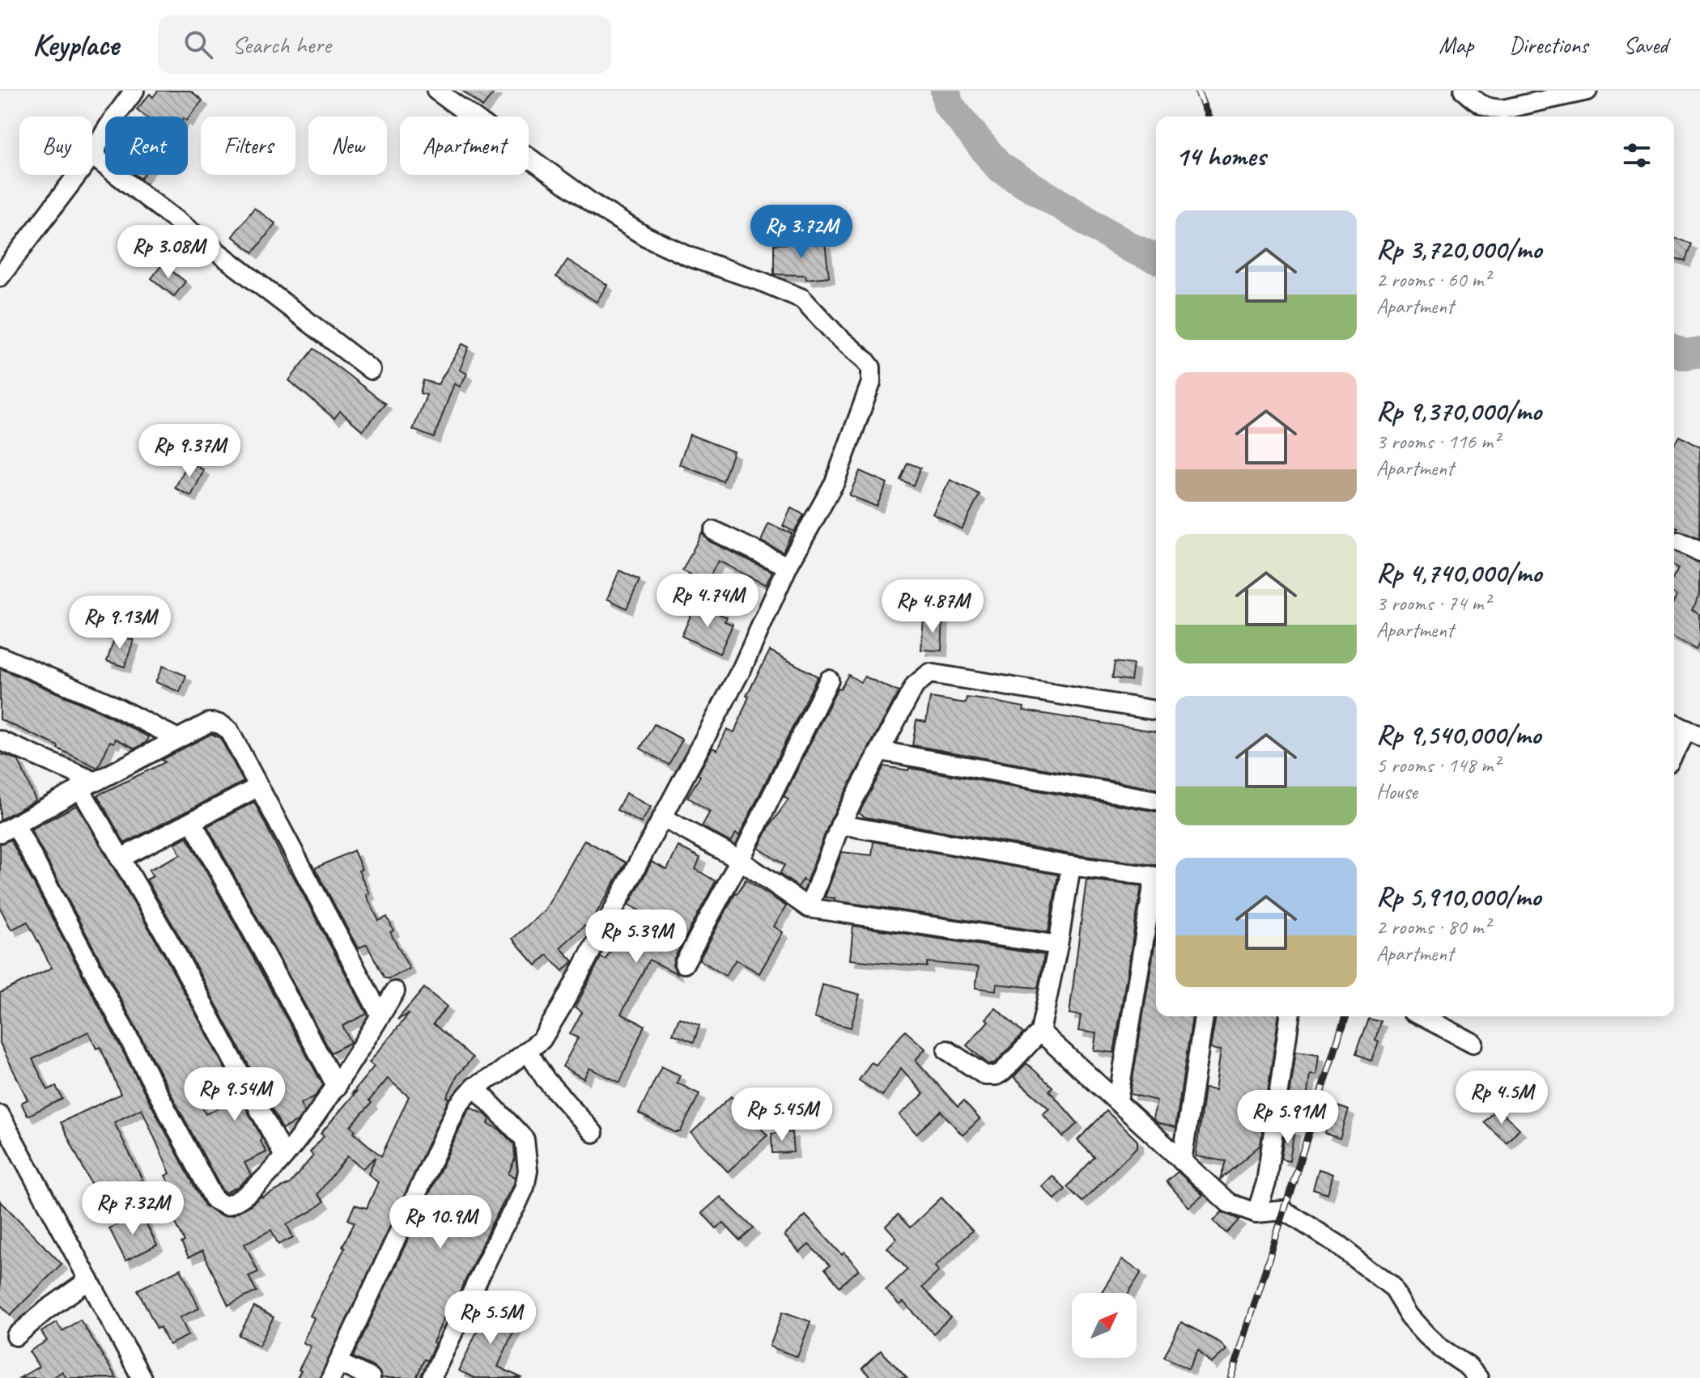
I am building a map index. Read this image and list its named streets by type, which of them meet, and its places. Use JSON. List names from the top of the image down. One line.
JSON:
{"north":"top right","page":{"header":"Keyplace","search":"Search here","nav":["Map","Directions","Saved"],"chip":["Buy","Rent","Filters","New","Apartment"],"heading":"14 homes","list":[{"name":"Rp 3,720,000/mo","note":"2 rooms · 60 m² · Apartment"},{"name":"Rp 9,370,000/mo","note":"3 rooms · 116 m² · Apartment"},{"name":"Rp 4,740,000/mo","note":"3 rooms · 74 m² · Apartment"},{"name":"Rp 9,540,000/mo","note":"5 rooms · 148 m² · House"},{"name":"Rp 5,910,000/mo","note":"2 rooms · 80 m² · Apartment"}],"price":["Rp 3.72M","Rp 3.08M","Rp 9.37M","Rp 4.74M","Rp 4.87M","Rp 9.13M","Rp 5.39M","Rp 9.54M","Rp 4.5M","Rp 5.45M","Rp 5.91M","Rp 7.32M","Rp 10.9M","Rp 5.5M"]}}
